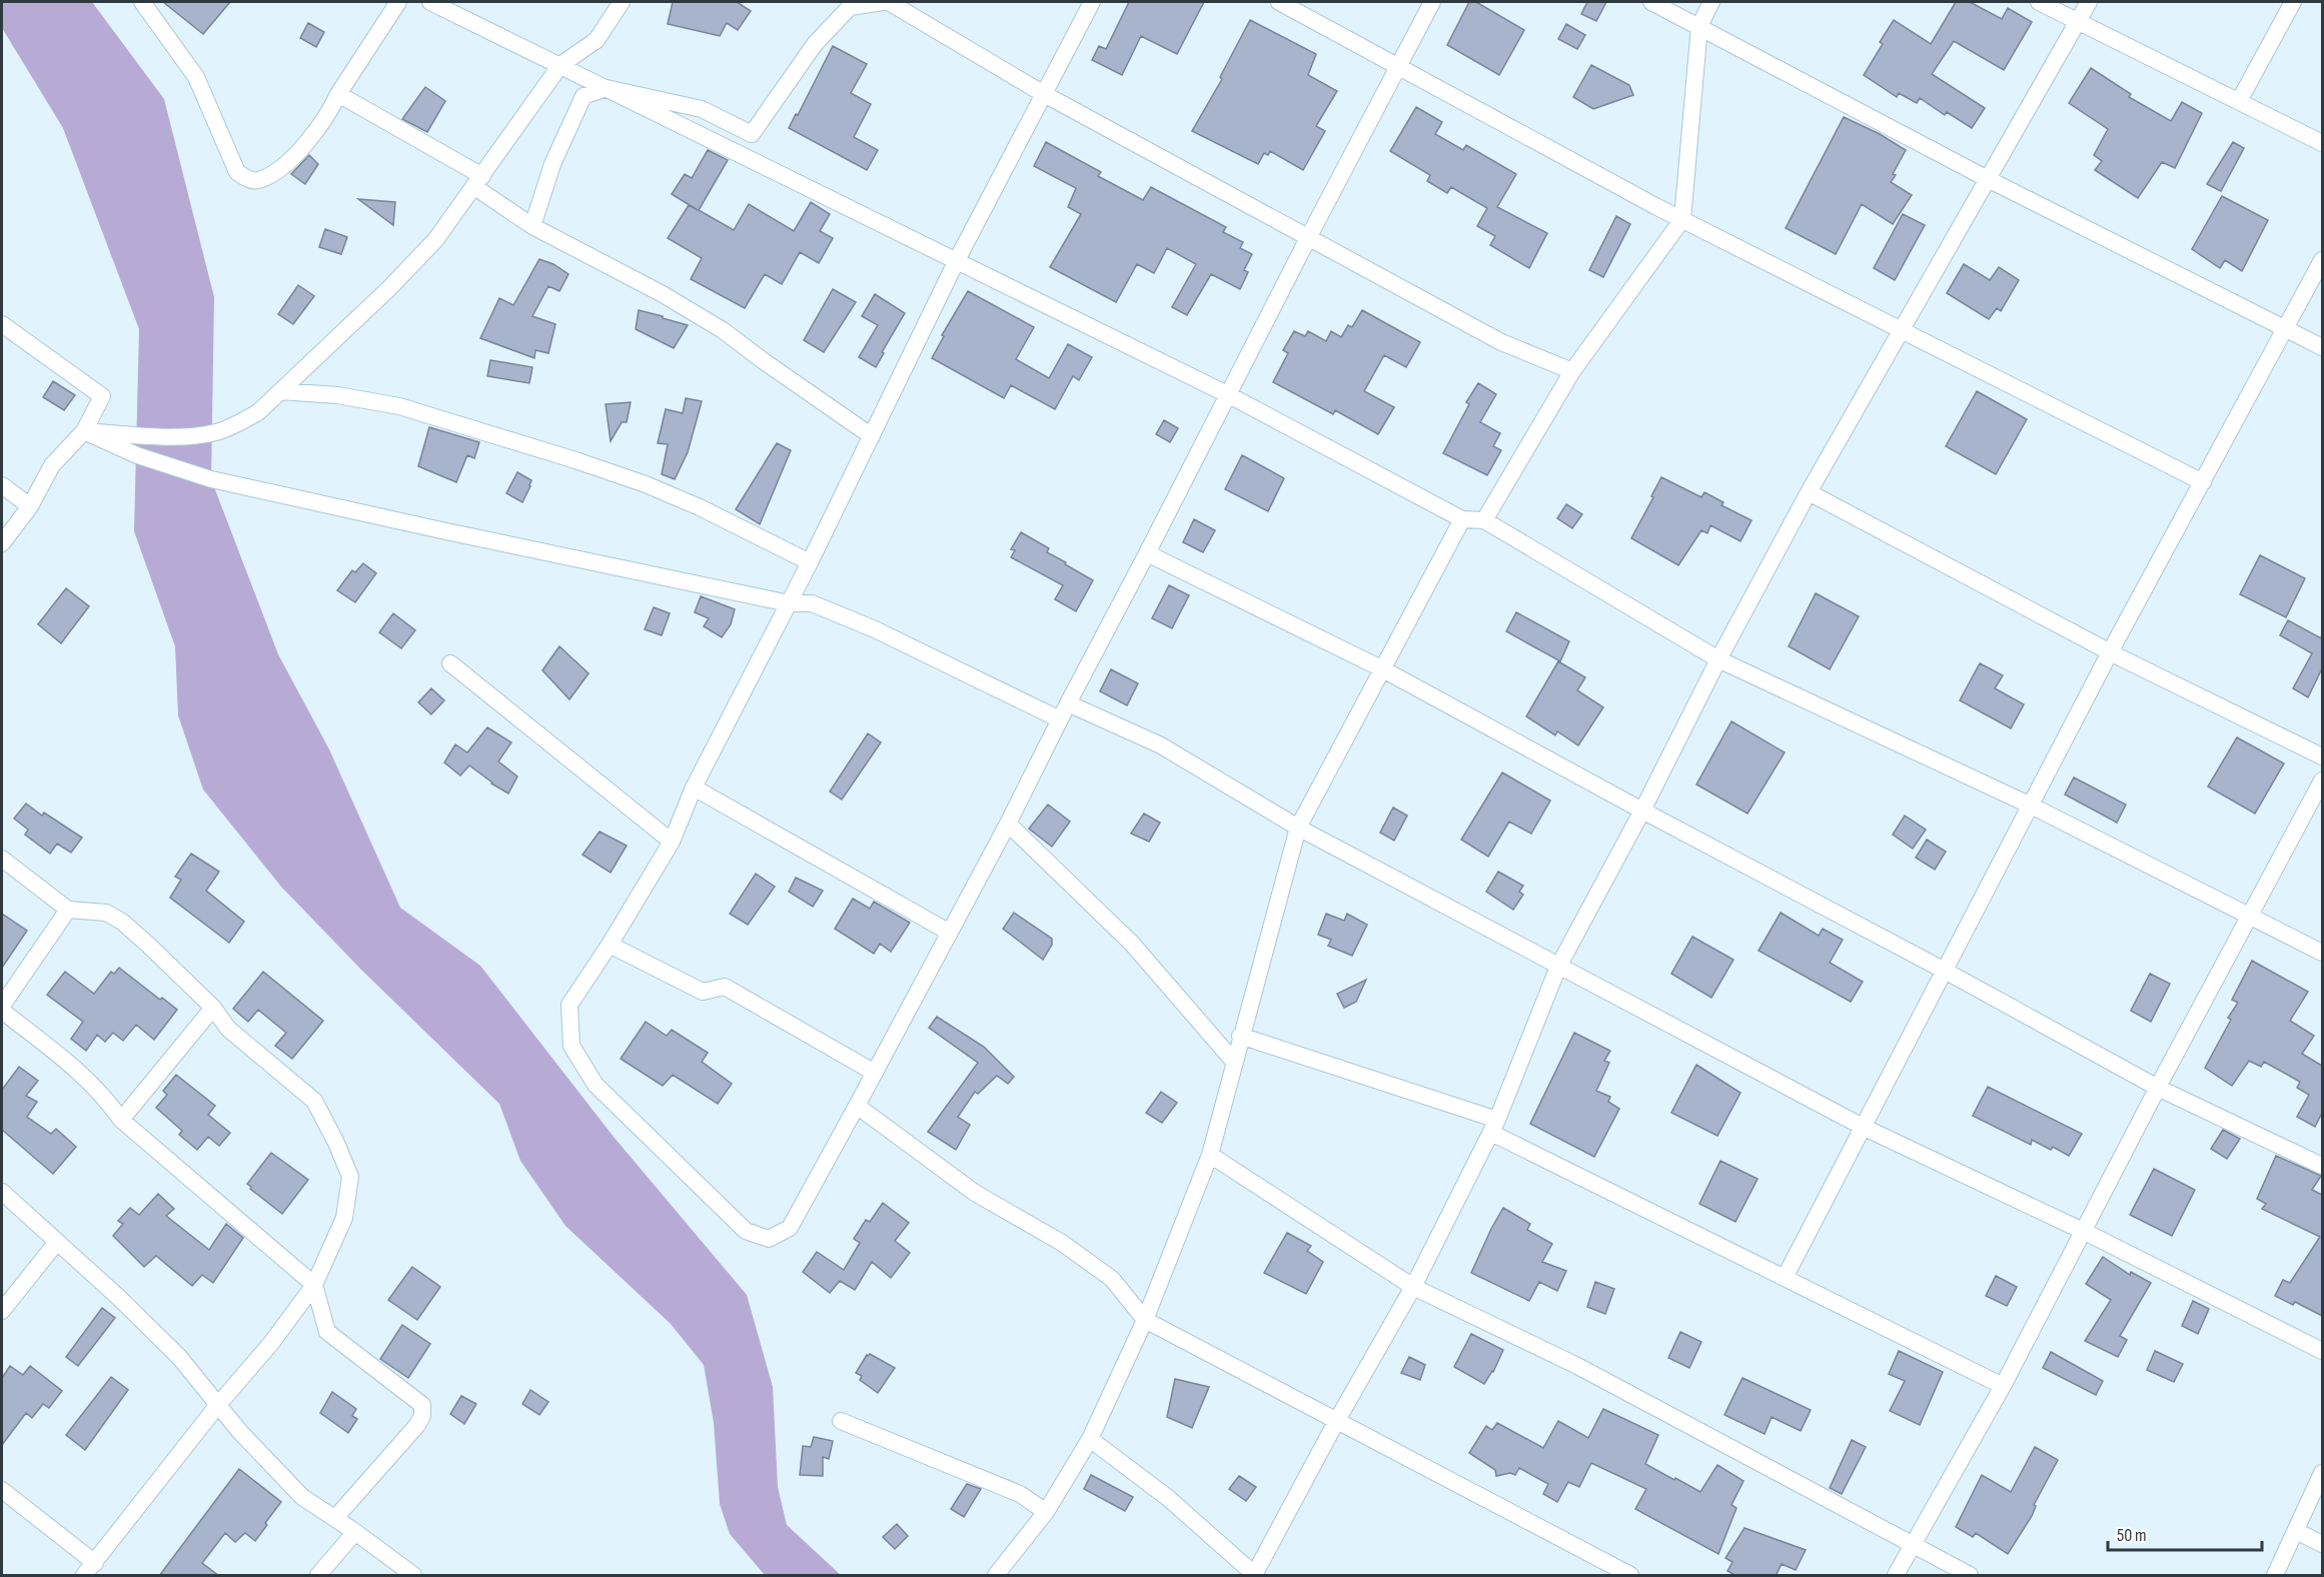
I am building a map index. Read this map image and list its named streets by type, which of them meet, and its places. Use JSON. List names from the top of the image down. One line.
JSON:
{"scale_bar":"50 m"}
